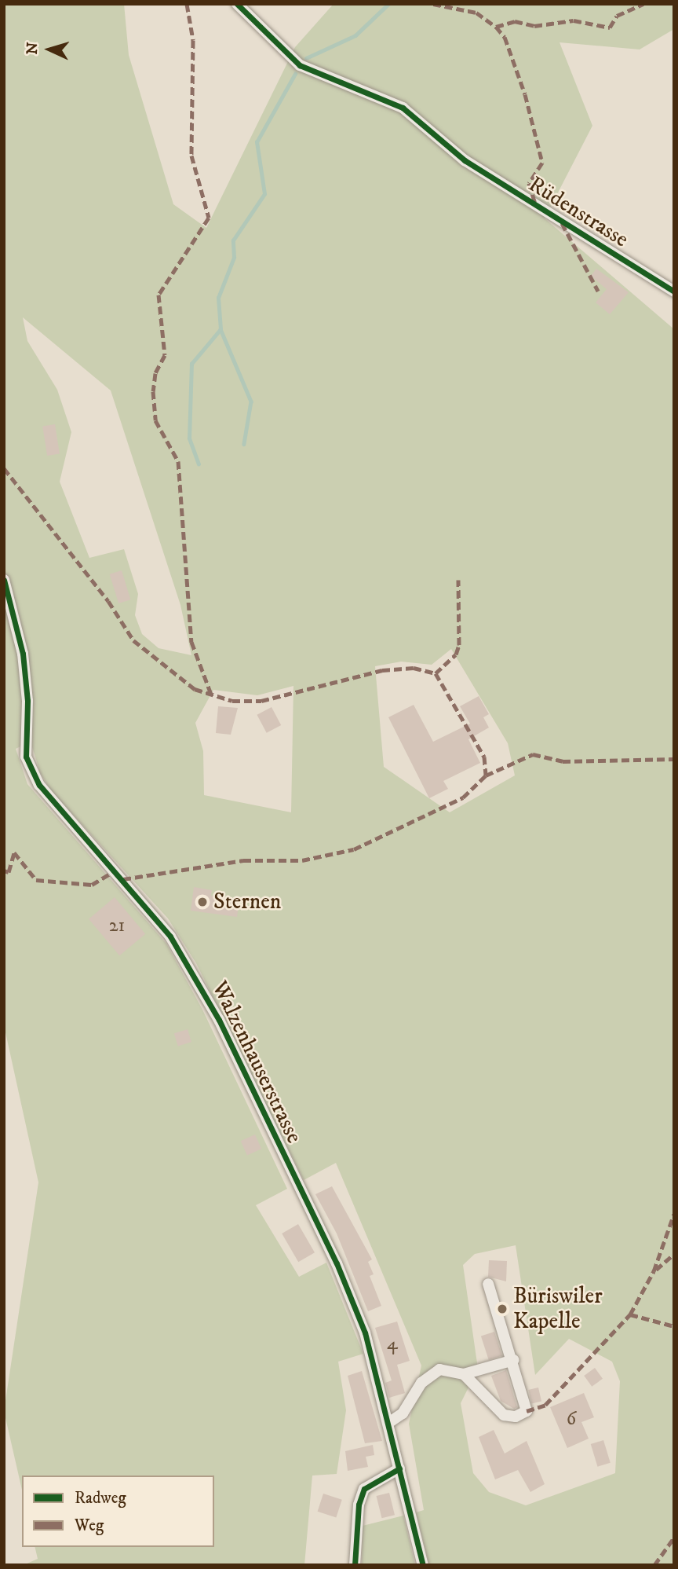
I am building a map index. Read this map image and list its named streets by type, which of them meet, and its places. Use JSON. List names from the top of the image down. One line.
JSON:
{"streets":{"street":["Rüdenstrasse","Walzenhauserstrasse"]},"places":["Sternen","Büriswiler Kapelle"],"house_numbers":["21","4","6"],"legend":["Radweg","Weg"],"north":"left"}
